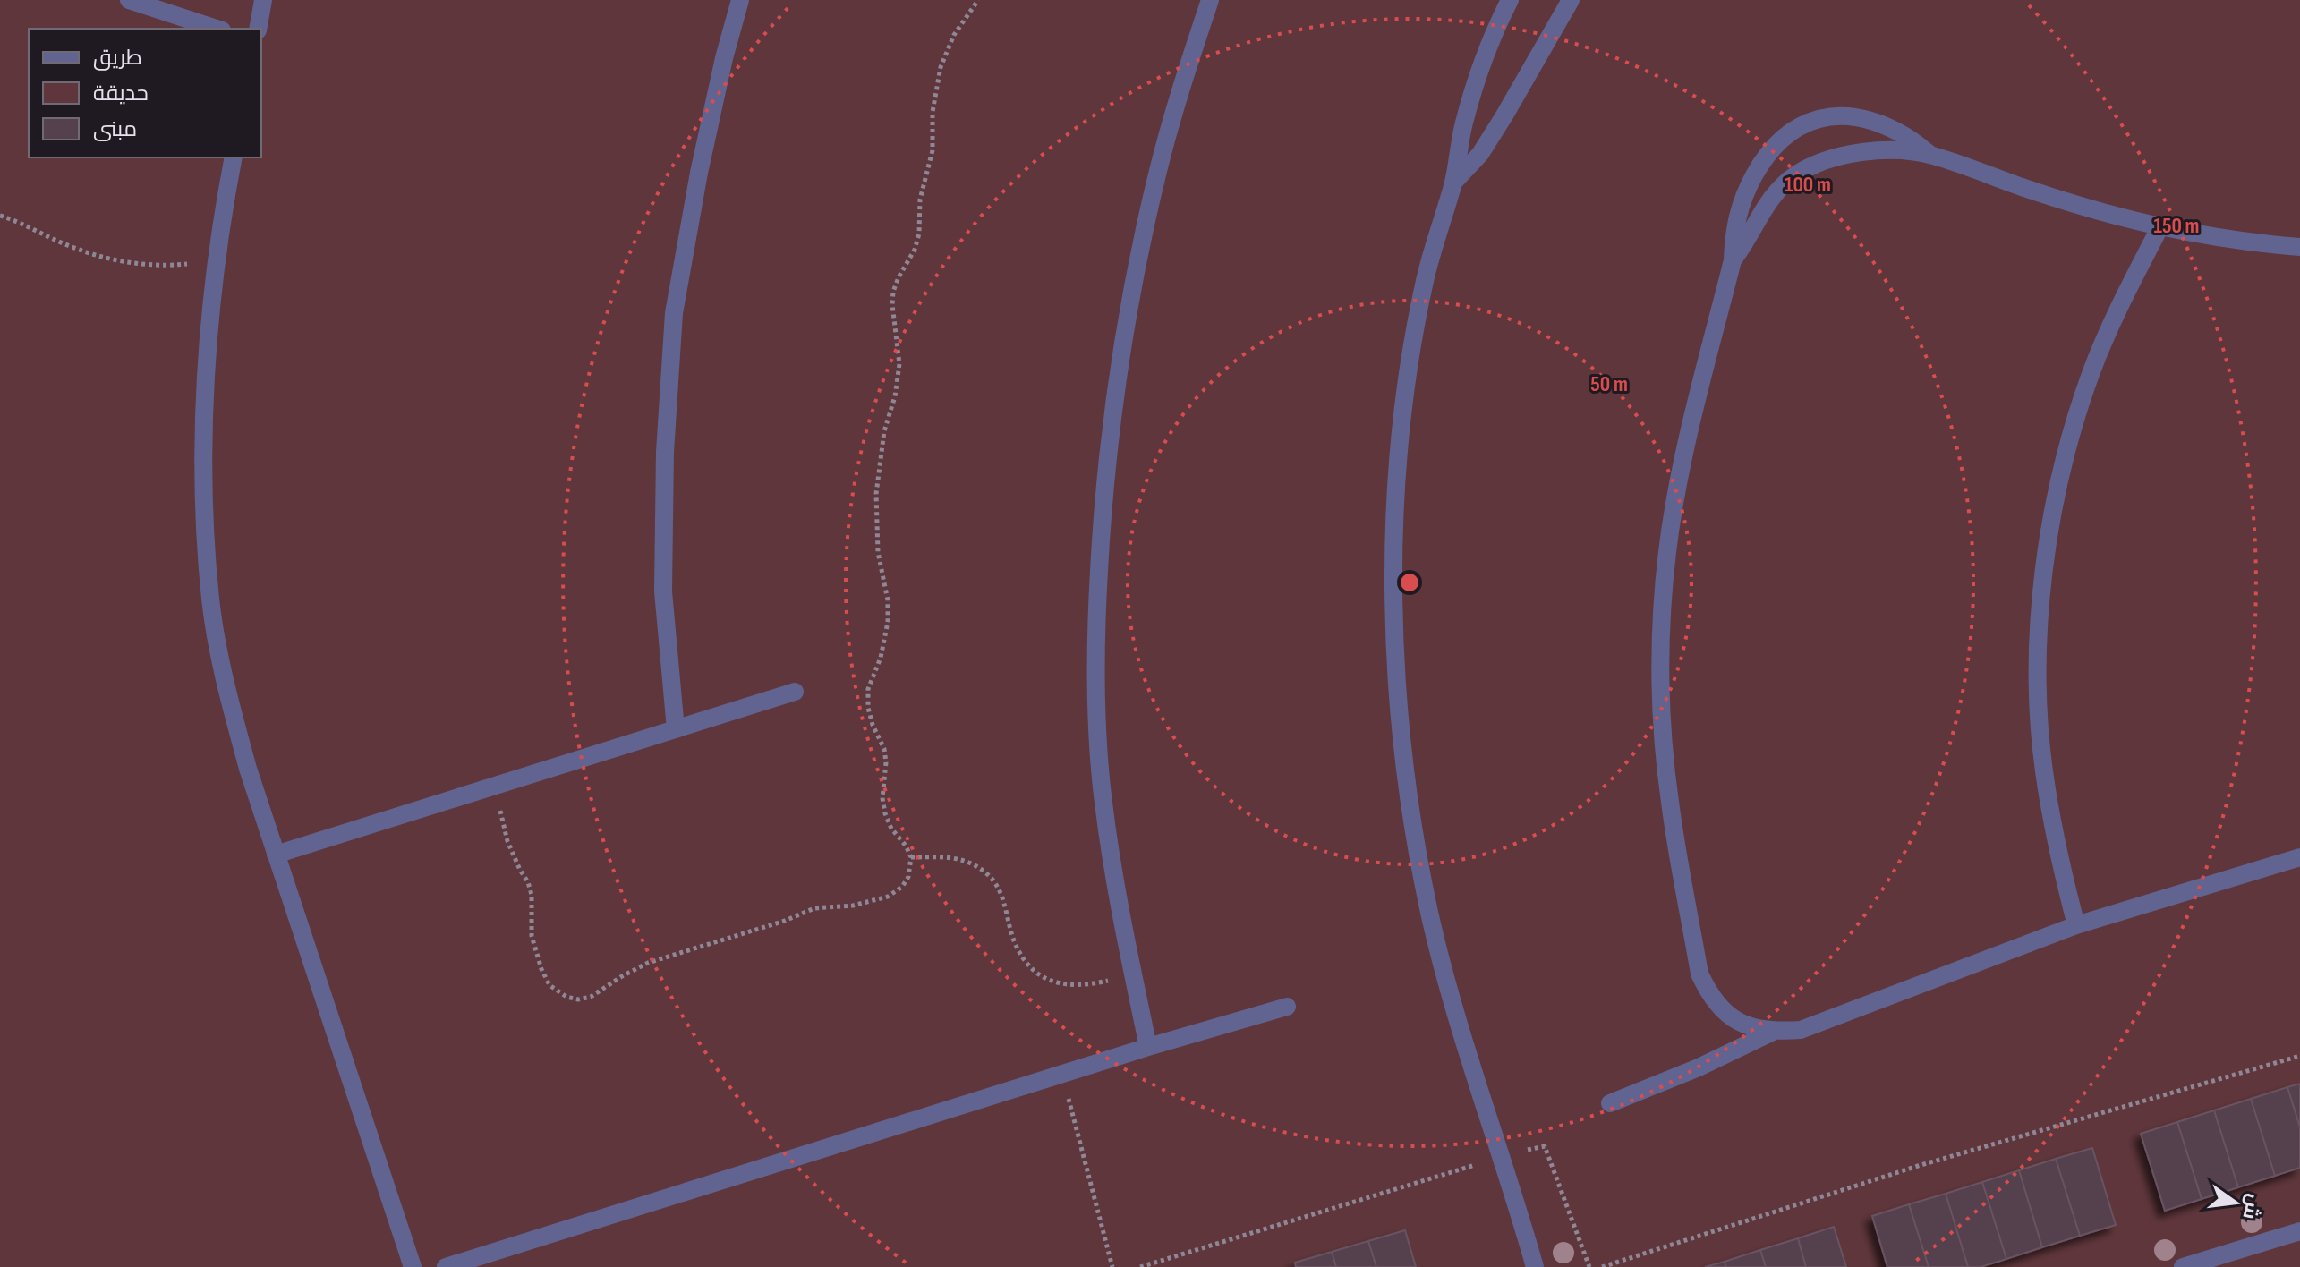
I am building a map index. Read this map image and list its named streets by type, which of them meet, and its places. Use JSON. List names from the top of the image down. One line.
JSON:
{"legend":["طريق","حديقة","مبنى"],"north":"right","rings":["100 m","150 m","50 m"]}
